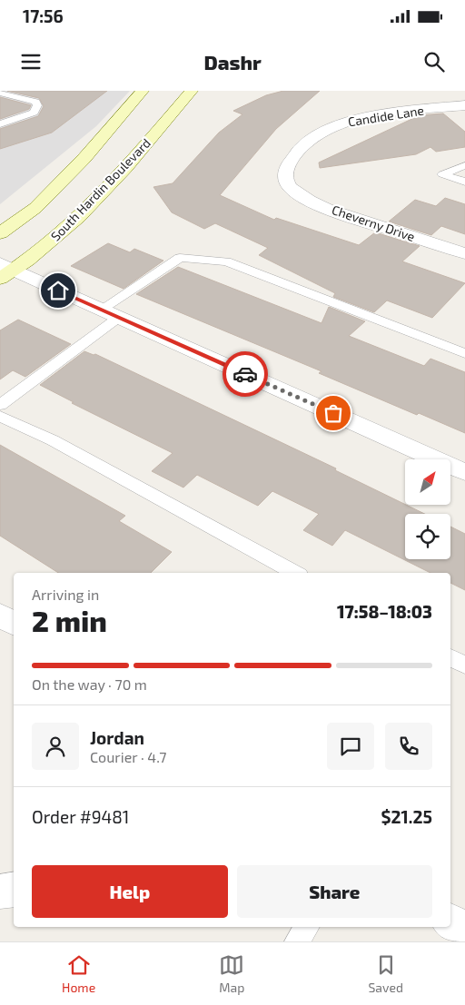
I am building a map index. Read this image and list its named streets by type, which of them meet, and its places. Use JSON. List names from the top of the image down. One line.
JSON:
{"streets":{"main road":["South Hardin Boulevard"],"street":["Candide Lane","Cheverny Drive"]},"crossings":[["Candide Lane","Cheverny Drive"]],"north":"top right","page":{"status":"17:56","header":"Dashr","heading":["2 min","Arriving in","17:58–18:03"],"panel":["Jordan","Courier · 4.7","Order #9481","$21.25"],"bar":"On the way · 70 m","buttons":["Help","Share"],"tabs":["Home","Map","Saved"]}}
